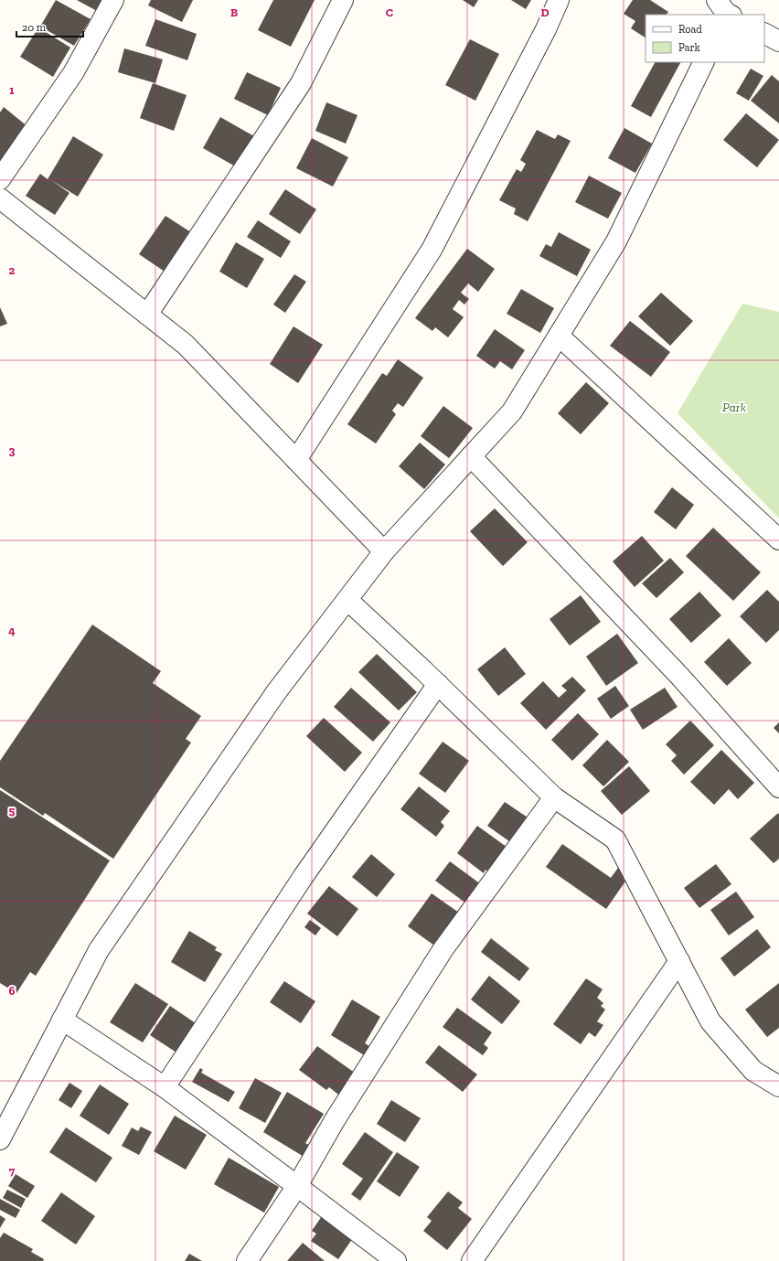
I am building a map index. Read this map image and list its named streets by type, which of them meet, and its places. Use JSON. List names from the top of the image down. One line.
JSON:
{"parks":["Park"],"legend":["Road","Park"],"scale_bar":"20 m","grid":{"columns":["B","C","D"],"rows":["1","2","3","4","5","6","7"]}}
